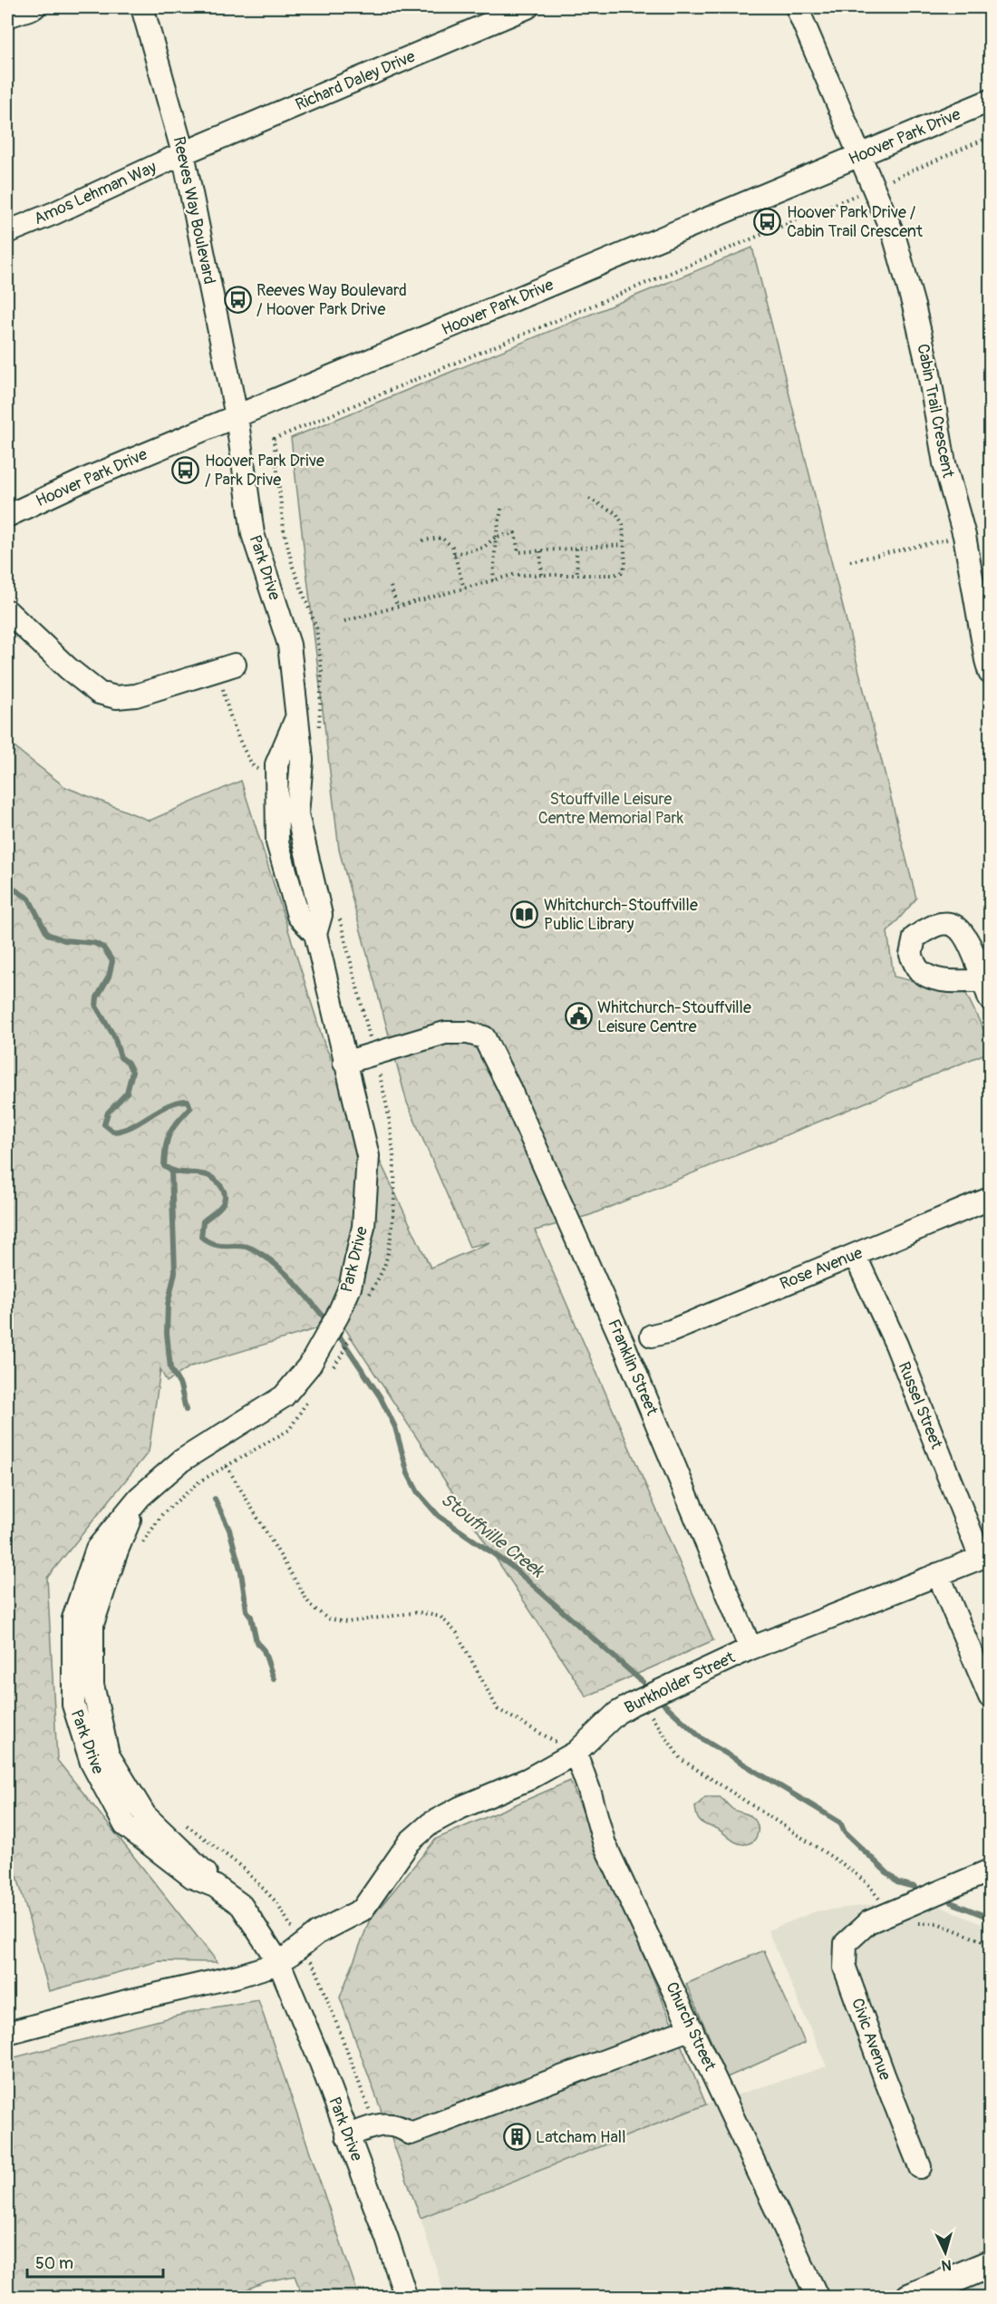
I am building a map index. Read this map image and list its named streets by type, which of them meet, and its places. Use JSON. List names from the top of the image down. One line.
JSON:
{"streets":{"street":["Richard Daley Drive","Hoover Park Drive","Amos Lehman Way","Reeves Way Boulevard","Cabin Trail Crescent","Park Drive","Rose Avenue","Franklin Street","Russel Street","Burkholder Street","Church Street","Civic Avenue"]},"crossings":[["Richard Daley Drive","Amos Lehman Way"],["Richard Daley Drive","Reeves Way Boulevard"],["Hoover Park Drive","Reeves Way Boulevard"],["Hoover Park Drive","Cabin Trail Crescent"],["Hoover Park Drive","Park Drive"],["Amos Lehman Way","Reeves Way Boulevard"],["Reeves Way Boulevard","Park Drive"],["Park Drive","Franklin Street"],["Park Drive","Burkholder Street"],["Rose Avenue","Russel Street"],["Franklin Street","Burkholder Street"],["Russel Street","Burkholder Street"],["Burkholder Street","Church Street"]],"water":["Stouffville Creek"],"parks":["Stouffville Leisure Centre Memorial Park"],"places":{"bus stop":["Hoover Park Drive / Cabin Trail Crescent","Reeves Way Boulevard / Hoover Park Drive","Hoover Park Drive / Park Drive"],"library":["Whitchurch-Stouffville Public Library"],"public building":["Whitchurch-Stouffville Leisure Centre"],"building":["Latcham Hall"]},"scale_bar":"50 m","north":"bottom"}
